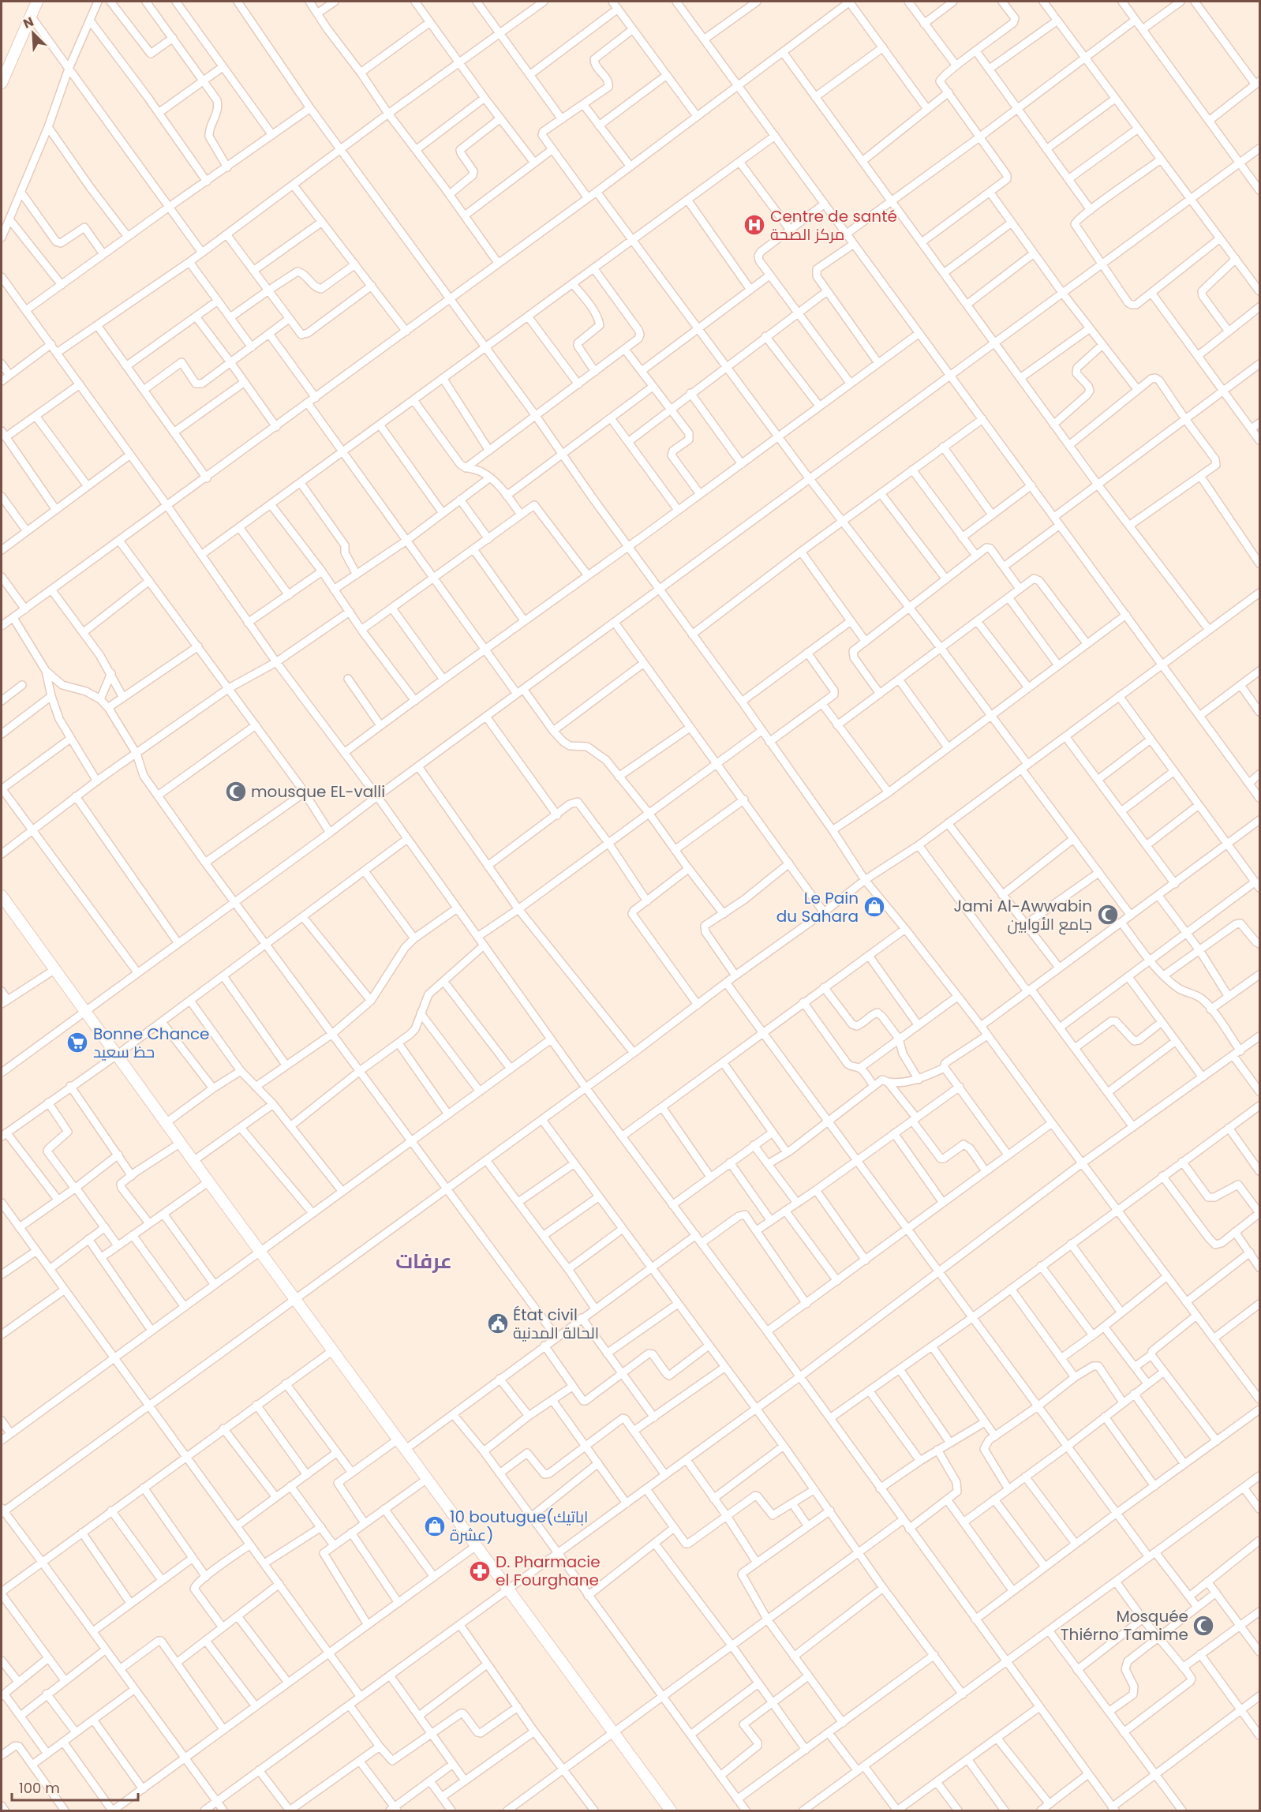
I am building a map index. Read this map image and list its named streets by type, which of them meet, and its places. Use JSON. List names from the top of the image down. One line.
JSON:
{"districts":["عرفات"],"places":{"hospital":["Centre de santé مركز الصحة"],"mosque":["mousque EL-valli","Jami Al-Awwabin جامع الأوابين","Mosquée Thiérno Tamime"],"shop":["Le Pain du Sahara","10 boutugue(اباتيك عشرة)"],"supermarket":["Bonne Chance حظ سعيد"],"public building":["État civil الحالة المدنية"],"pharmacy":["D. Pharmacie el Fourghane"]},"scale_bar":"100 m","north":"top left"}
